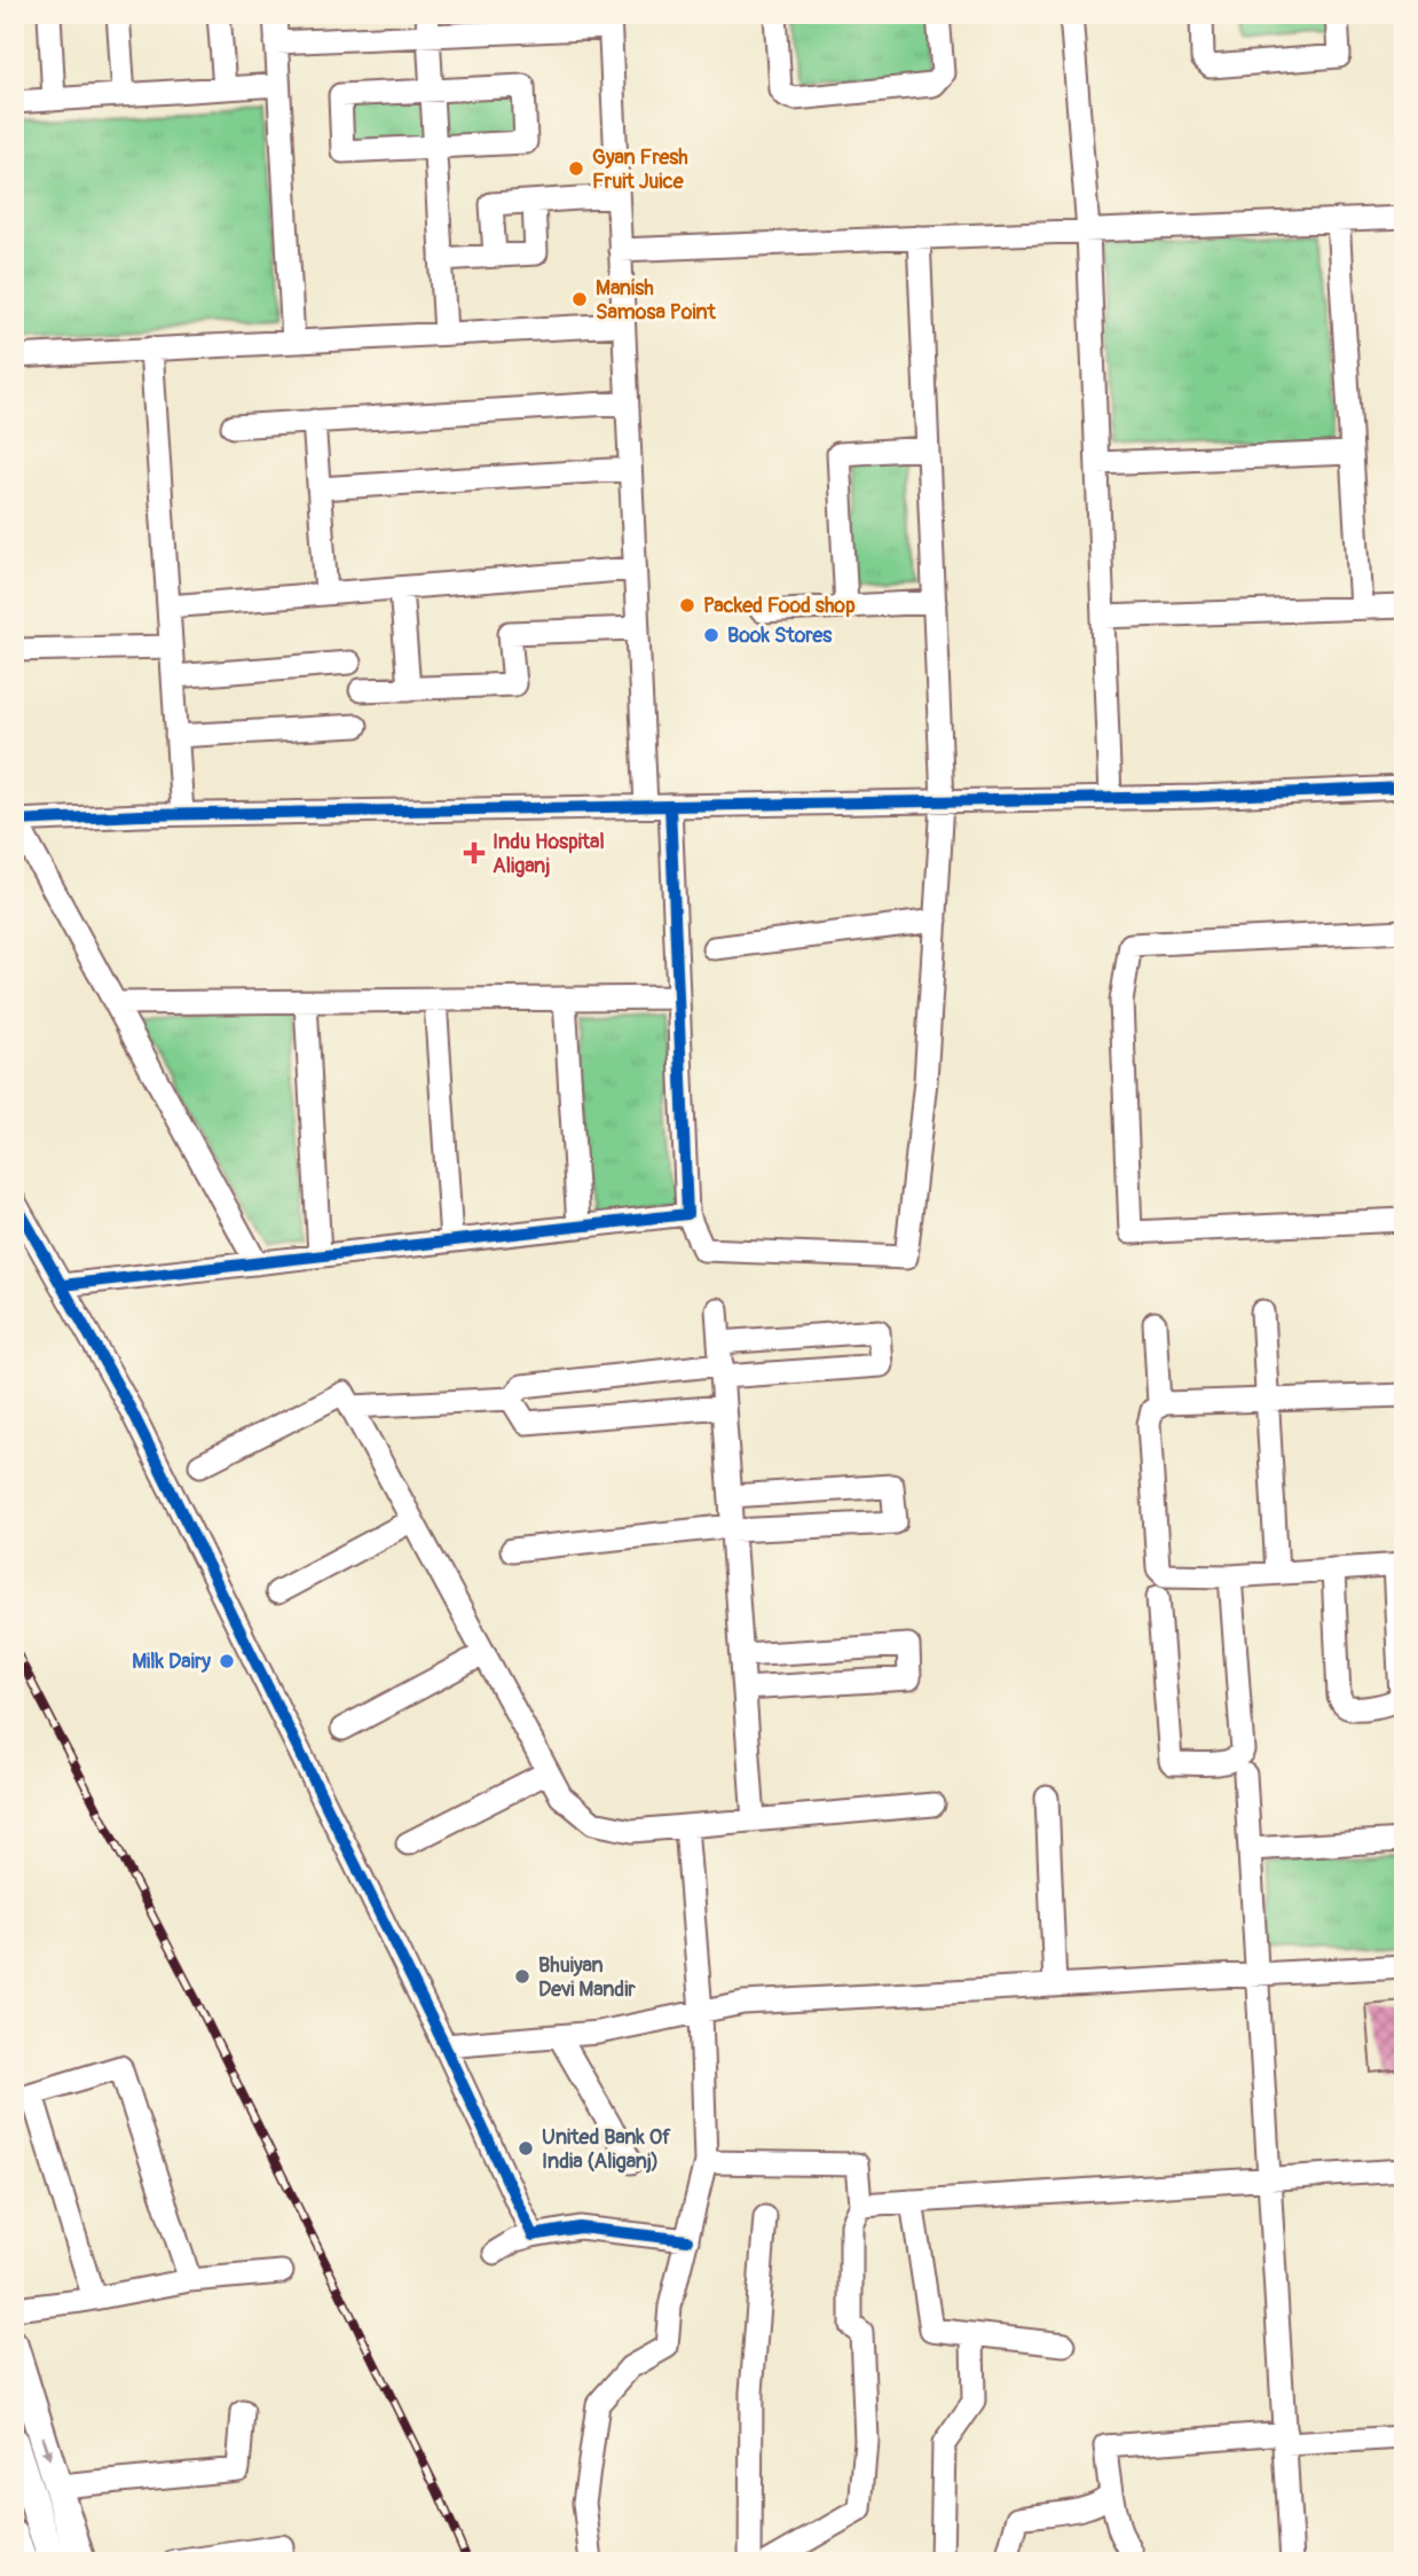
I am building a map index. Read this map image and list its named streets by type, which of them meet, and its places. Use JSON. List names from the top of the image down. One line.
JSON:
{"places":{"other":["Gyan Fresh Fruit Juice","Manish Samosa Point","Packed Food shop","Book Stores","Milk Dairy","Bhuiyan Devi Mandir","United Bank Of India (Aliganj)"],"health":["Indu Hospital Aliganj"]}}
